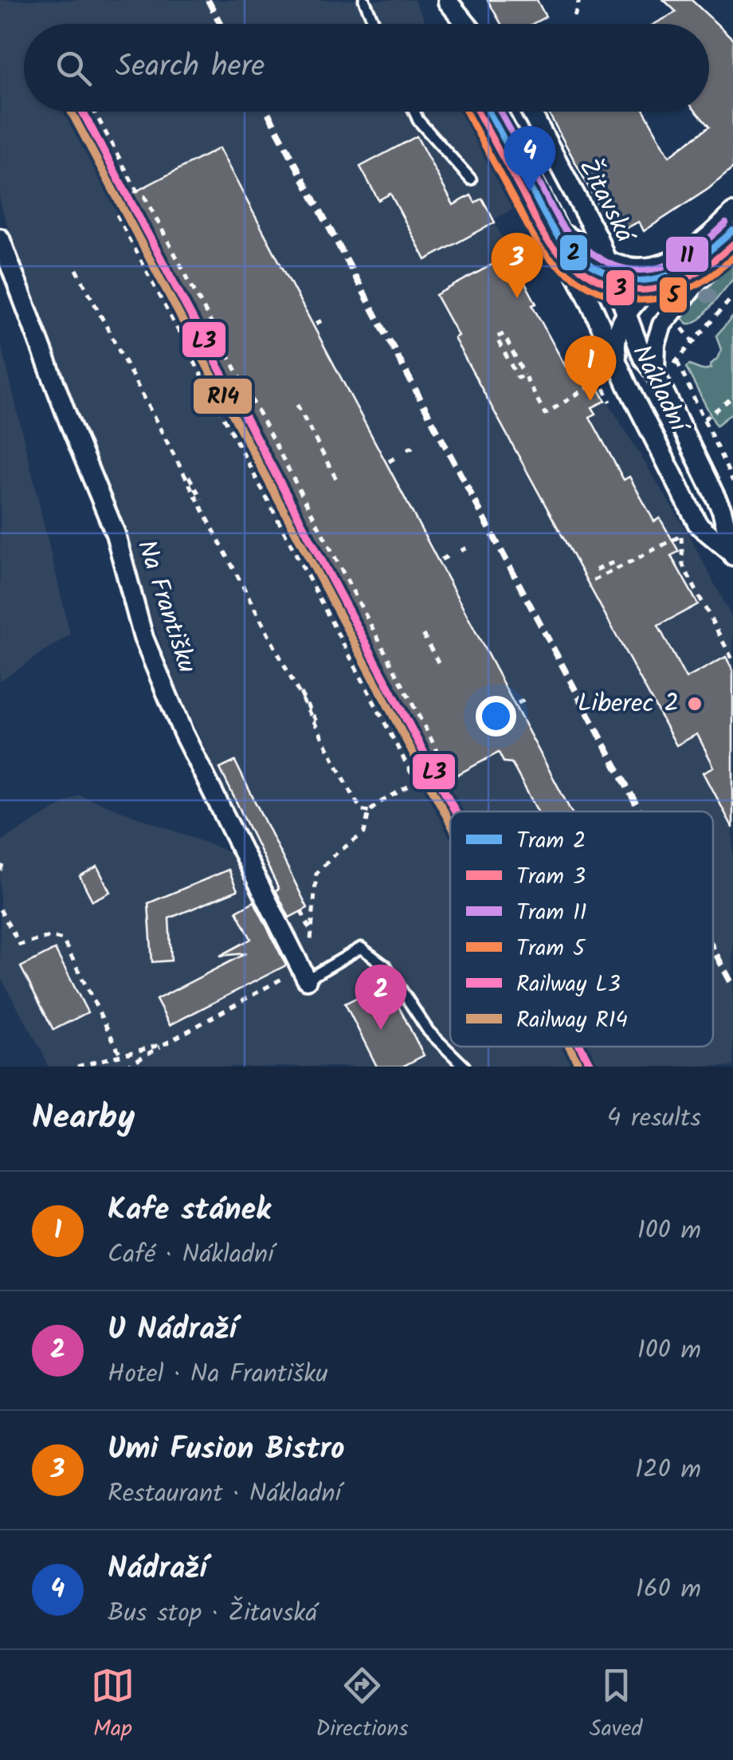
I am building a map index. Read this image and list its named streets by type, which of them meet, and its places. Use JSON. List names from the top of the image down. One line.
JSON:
{"streets":{"street":["Žitavská","Nákladní","Na Františku"]},"crossings":[["Žitavská","Nákladní"]],"places":["Liberec 2"],"lines":["tram line 2","tram line 3","tram line 11","tram line 5","rail line L3","rail line R14"],"legend":["Tram 2","Tram 3","Tram 11","Tram 5","Railway L3","Railway R14"],"page":{"search":"Search here","pins":["4","3","1","2"],"heading":["Nearby","4 results"],"list":[{"mark":"1","name":"Kafe stánek","note":"Café · Nákladní","value":"100 m"},{"mark":"2","name":"U Nádraží","note":"Hotel · Na Františku","value":"100 m"},{"mark":"3","name":"Umi Fusion Bistro","note":"Restaurant · Nákladní","value":"120 m"},{"mark":"4","name":"Nádraží","note":"Bus stop · Žitavská","value":"160 m"}],"nav":["Map","Directions","Saved"]}}
